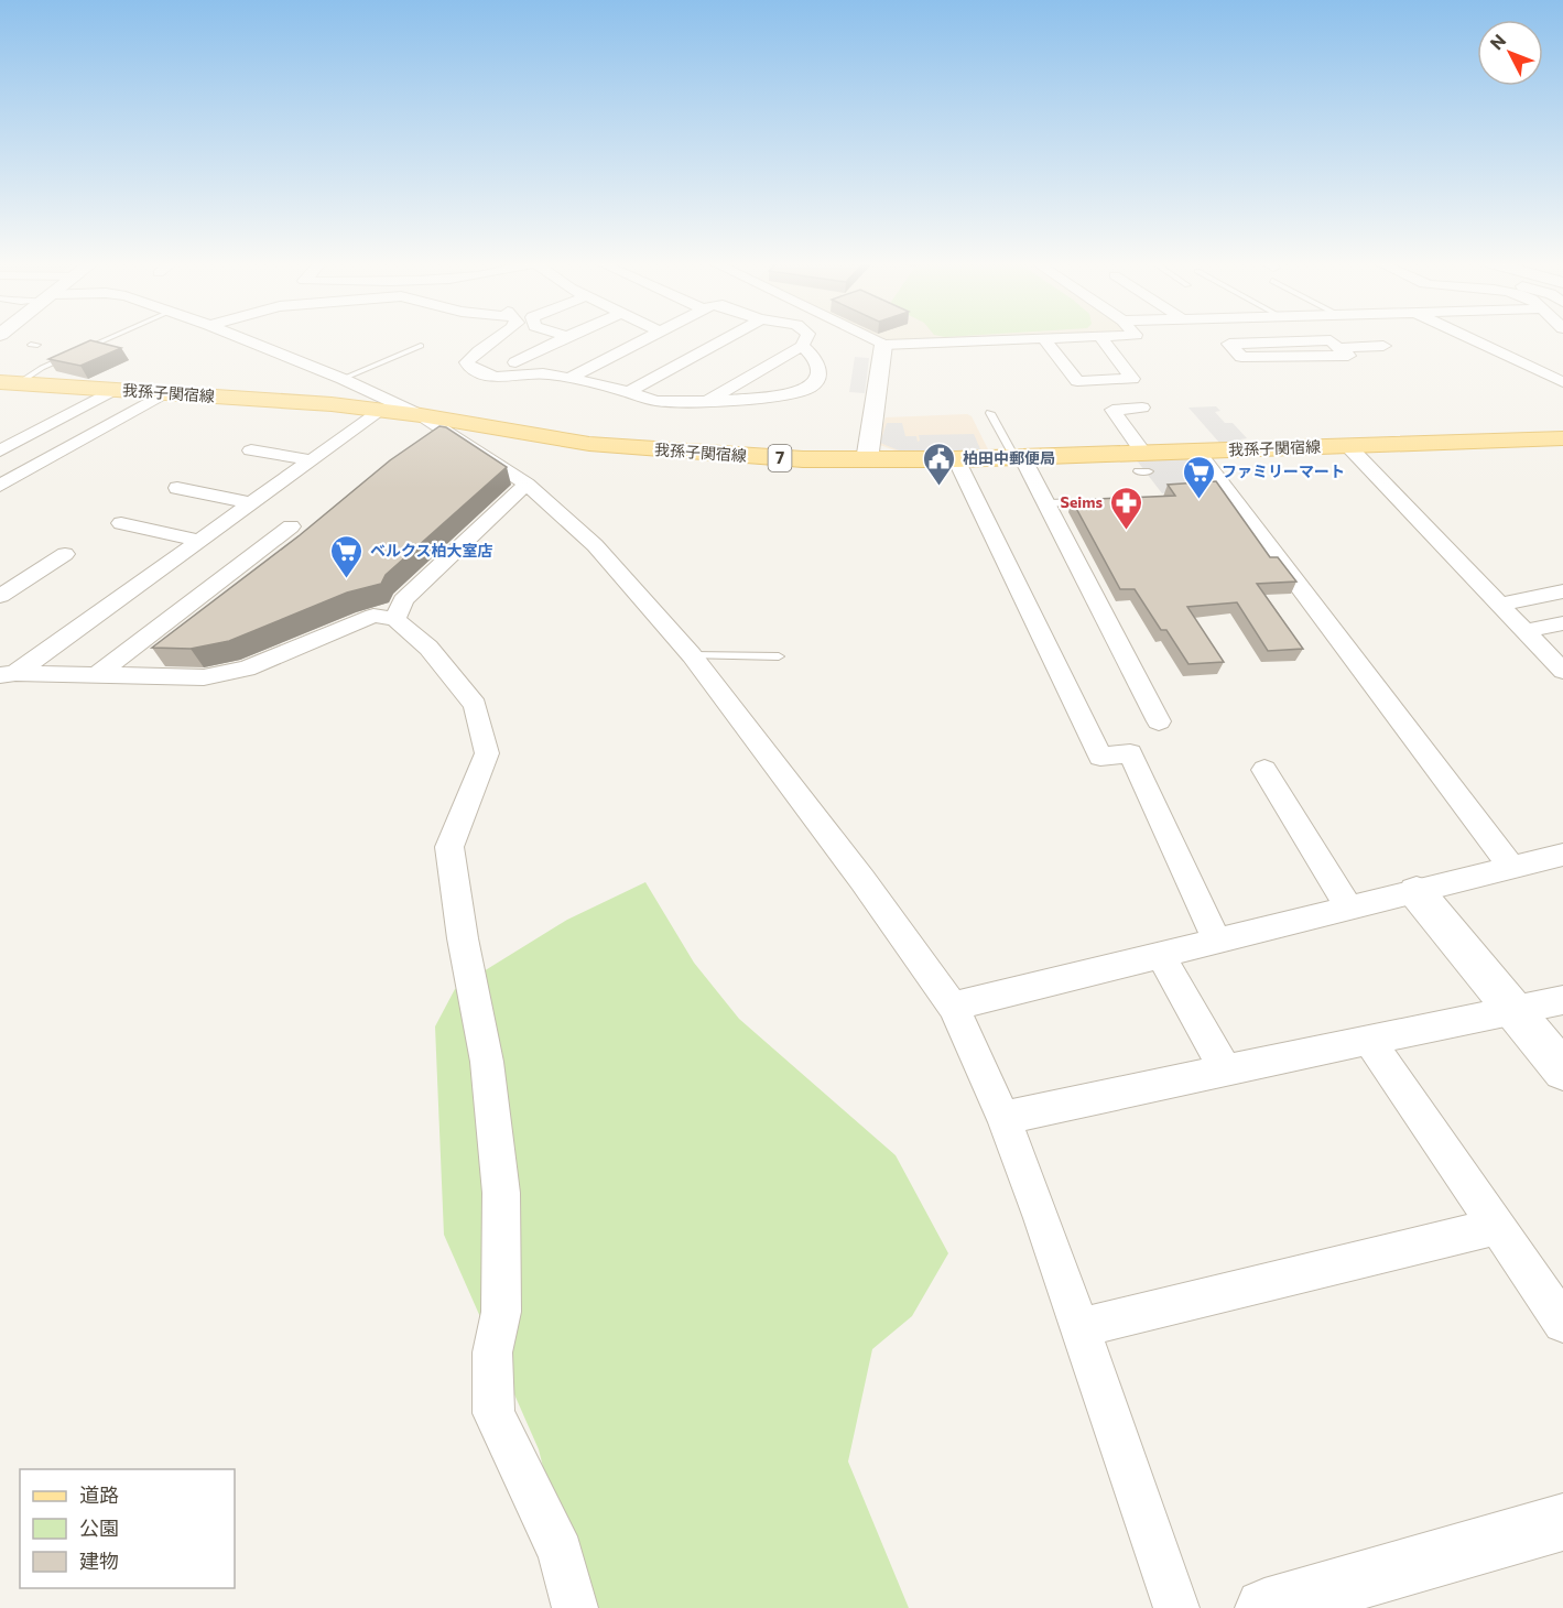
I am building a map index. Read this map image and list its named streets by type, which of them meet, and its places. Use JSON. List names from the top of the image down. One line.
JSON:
{"streets":{"main road":["我孫子関宿線","7"]},"places":{"public building":["柏田中郵便局"],"supermarket":["ファミリーマート","ベルクス柏大室店"],"pharmacy":["Seims"]},"legend":["道路","公園","建物"],"north":"top left"}
